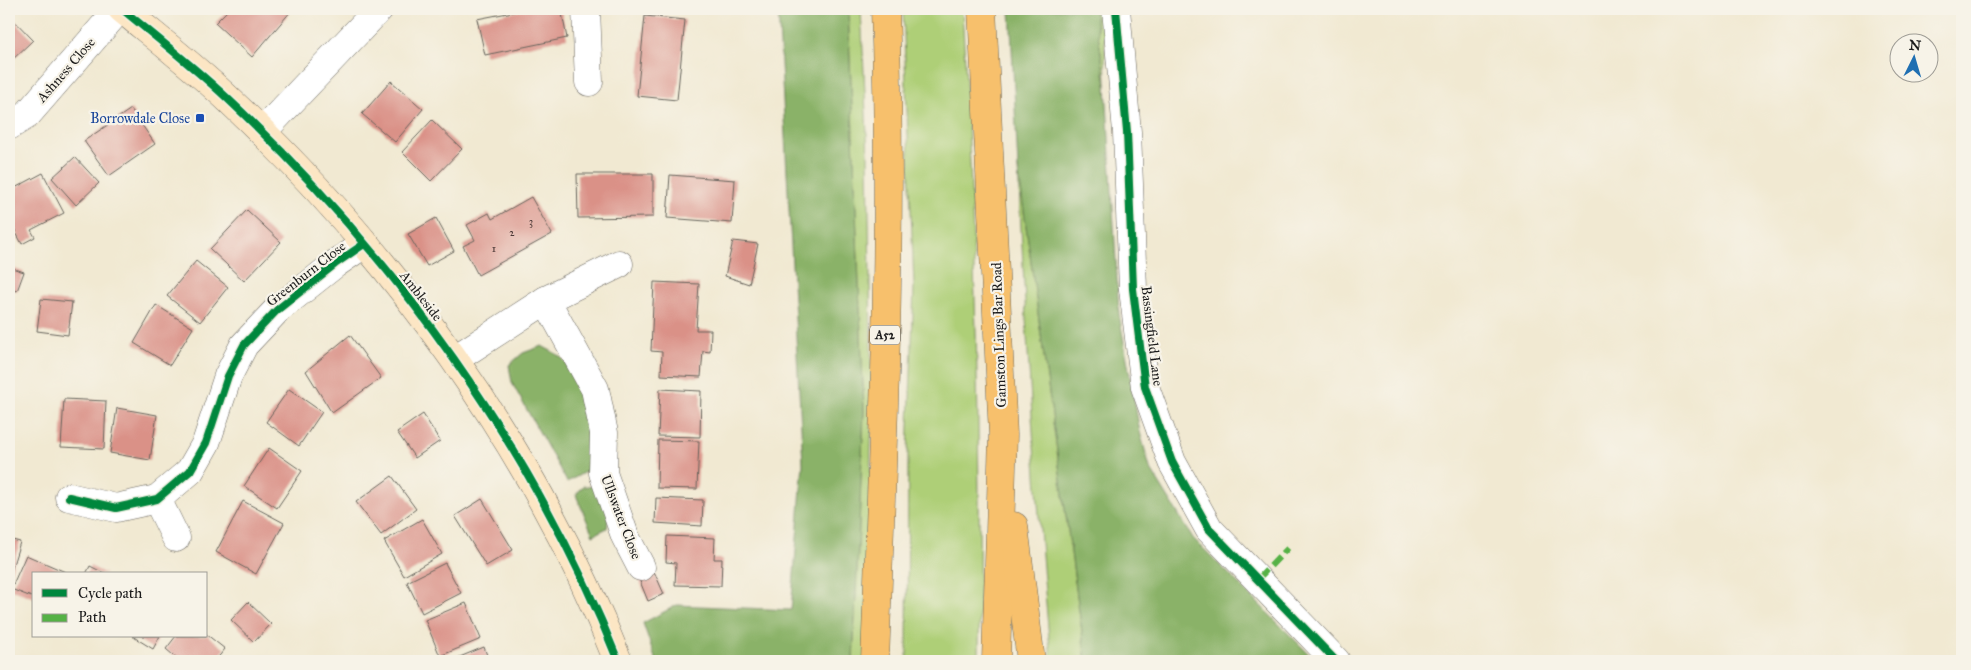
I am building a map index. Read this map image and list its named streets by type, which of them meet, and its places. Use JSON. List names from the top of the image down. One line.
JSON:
{"streets":{"highway":["A52","Gamston Lings Bar Road"],"street":["Ashness Close","Greenburn Close","Ambleside","Bassingfield Lane","Ullswater Close"]},"crossings":[["Ashness Close","Ambleside"],["Greenburn Close","Ambleside"]],"places":{"transit":["Borrowdale Close"]},"house_numbers":["3","2","1"],"legend":["Cycle path","Path"],"north":"top"}
